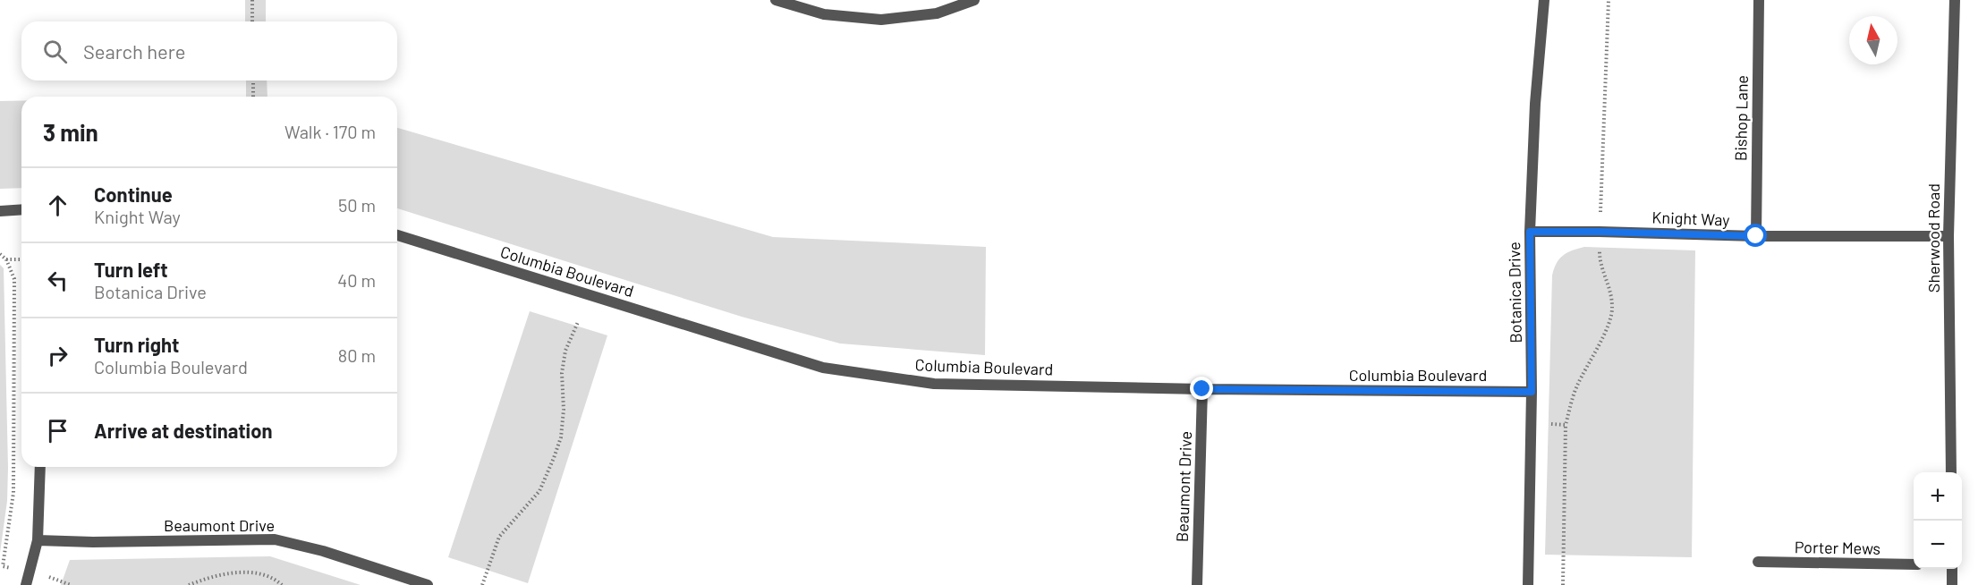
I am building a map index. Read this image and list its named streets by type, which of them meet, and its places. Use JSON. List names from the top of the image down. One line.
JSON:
{"streets":{"street":["Bishop Lane","Knight Way","Sherwood Road","Columbia Boulevard","Botanica Drive","Beaumont Drive","Porter Mews"]},"crossings":[["Bishop Lane","Knight Way"],["Knight Way","Sherwood Road"],["Knight Way","Botanica Drive"],["Columbia Boulevard","Botanica Drive"],["Columbia Boulevard","Beaumont Drive"]],"north":"top","page":{"search":"Search here","heading":["3 min","Walk · 170 m"],"list":[["Continue","Knight Way","50 m"],["Turn left","Botanica Drive","40 m"],["Turn right","Columbia Boulevard","80 m"],"Arrive at destination"],"map_buttons":["+","−"]}}
